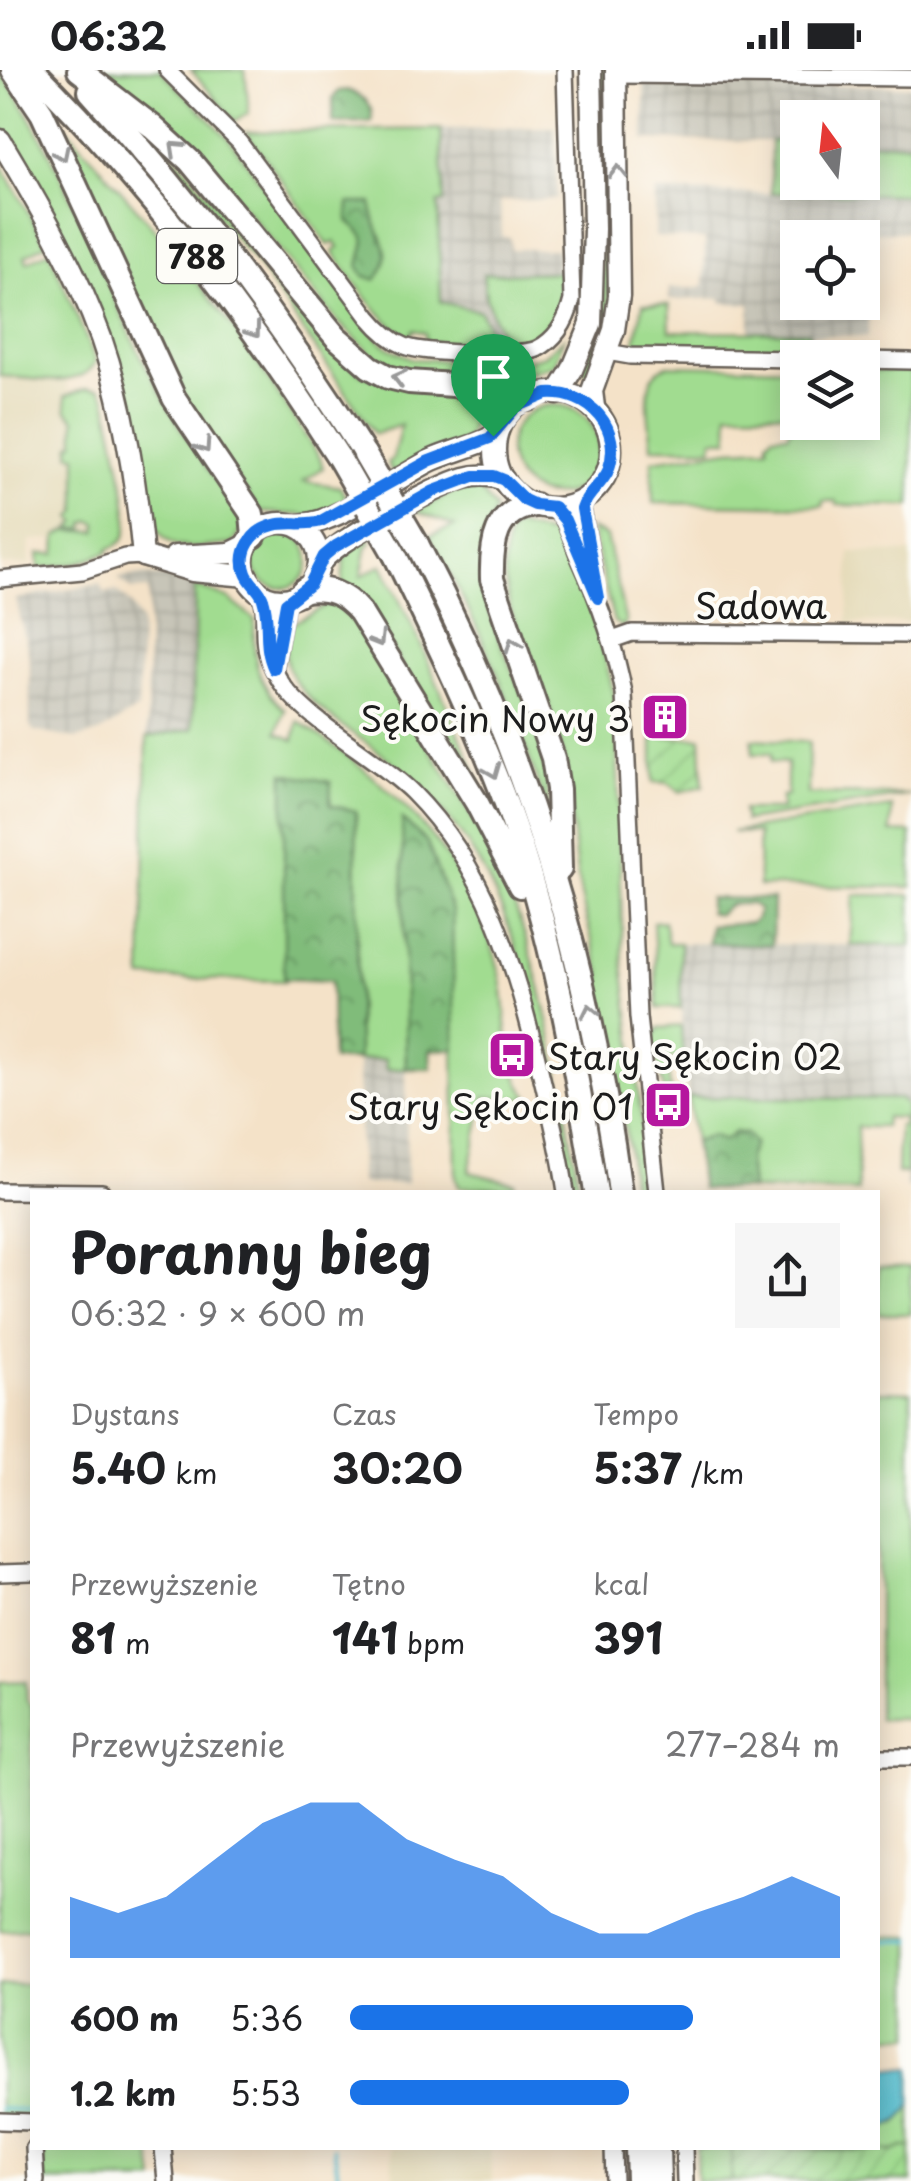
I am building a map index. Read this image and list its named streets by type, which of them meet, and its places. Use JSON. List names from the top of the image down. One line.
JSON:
{"streets":{"main road":["788"],"street":["Sadowa"]},"places":{"building":["Sękocin Nowy 3"],"bus stop":["Stary Sękocin 02","Stary Sękocin 01"]},"north":"top","page":{"status":"06:32","heading":["Poranny bieg","06:32 · 9 × 600 m"],"stats":[["Dystans","5.40 km"],["Czas","30:20"],["Tempo","5:37 /km"],["Przewyższenie","81 m"],["Tętno","141 bpm"],["kcal","391"]],"chart":["Przewyższenie","277–284 m"],"list":[{"name":"600 m","note":"5:36"},{"name":"1.2 km","note":"5:53"}]}}
